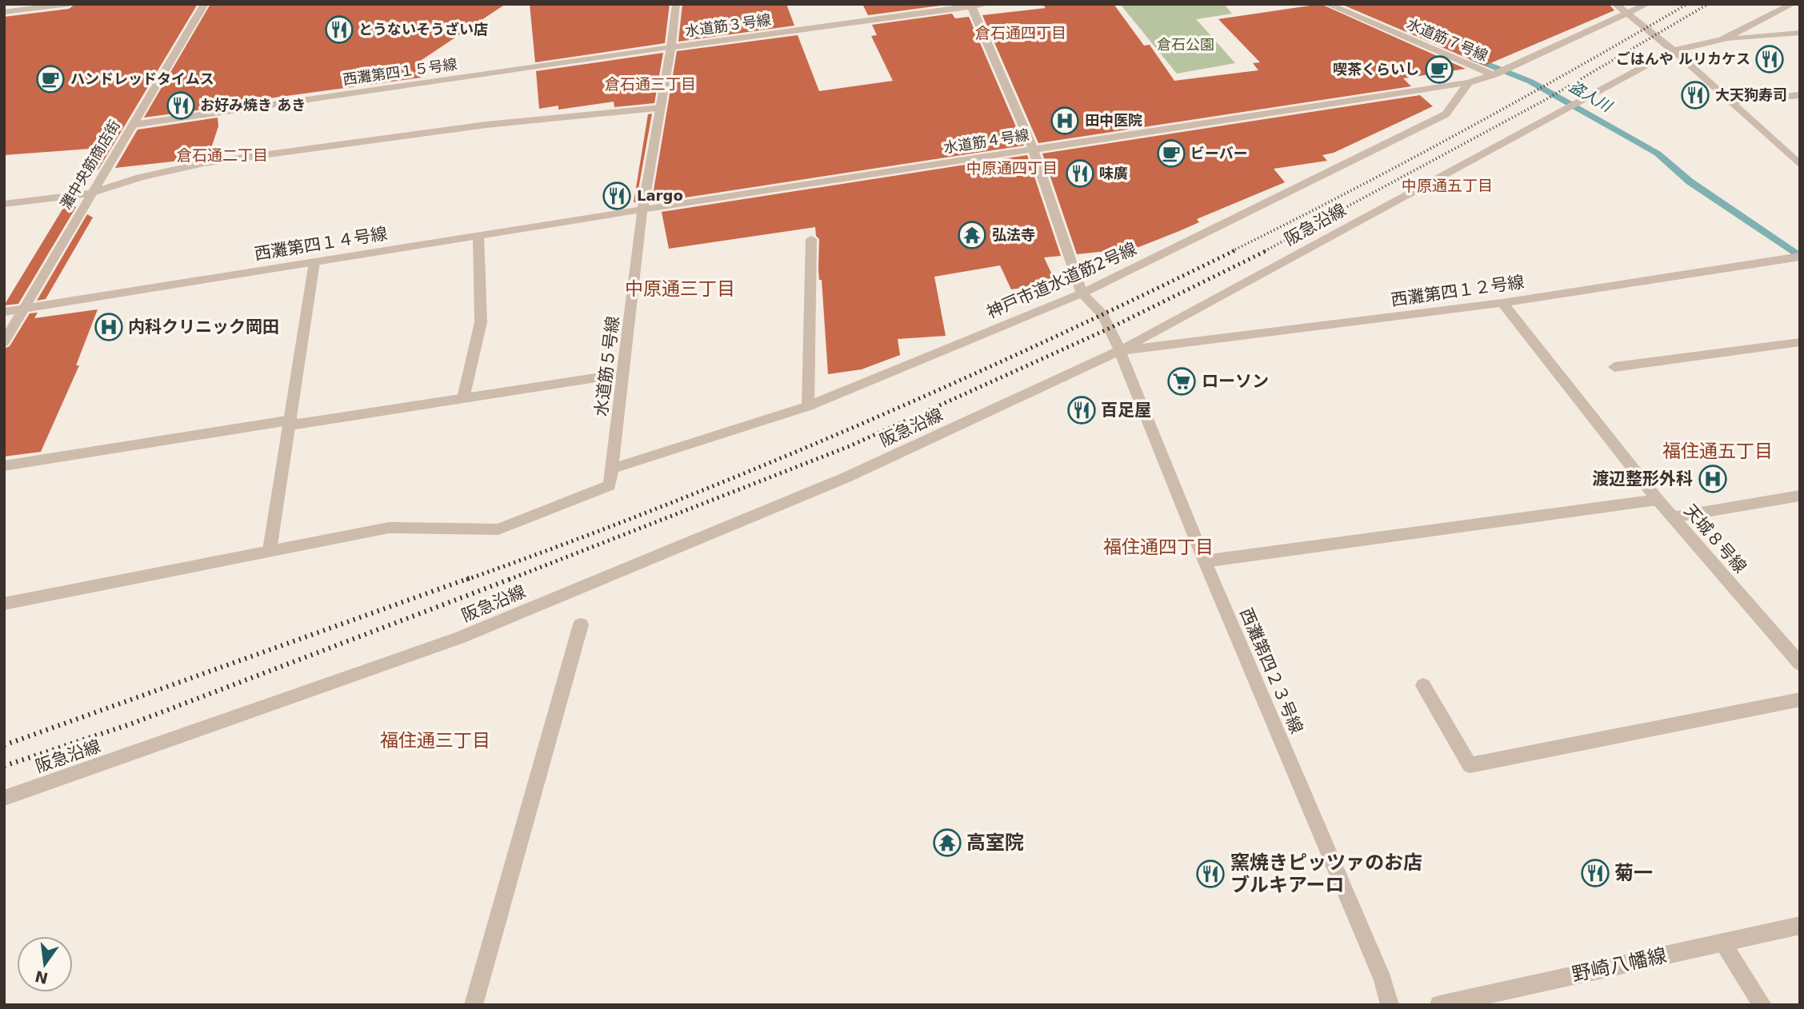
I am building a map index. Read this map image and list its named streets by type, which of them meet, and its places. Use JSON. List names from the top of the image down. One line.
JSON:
{"streets":{"street":["水道筋３号線","水道筋７号線","西灘第四１５号線","水道筋４号線","灘中央筋商店街","阪急沿線","西灘第四１４号線","神戸市道水道筋2号線","西灘第四１２号線","水道筋５号線","天城８号線","西灘第四２３号線","野崎八幡線"]},"crossings":[["水道筋３号線","西灘第四１５号線"],["水道筋３号線","水道筋５号線"],["西灘第四１５号線","灘中央筋商店街"],["西灘第四１５号線","水道筋５号線"],["水道筋４号線","西灘第四１４号線"],["水道筋４号線","神戸市道水道筋2号線"],["水道筋４号線","水道筋５号線"],["灘中央筋商店街","西灘第四１４号線"],["阪急沿線","西灘第四１２号線"],["阪急沿線","西灘第四２３号線"],["西灘第四１４号線","水道筋５号線"],["神戸市道水道筋2号線","水道筋５号線"],["神戸市道水道筋2号線","西灘第四２３号線"],["西灘第四１２号線","天城８号線"],["西灘第四１２号線","西灘第四２３号線"]],"districts":["倉石通四丁目","倉石通三丁目","倉石通二丁目","中原通四丁目","中原通五丁目","中原通三丁目","福住通五丁目","福住通四丁目","福住通三丁目"],"water":["盗人川"],"parks":["倉石公園"],"places":{"restaurant":["とうないそうざい店","ごはんや ルリカケス","大天狗寿司","お好み焼き あき","味廣","Largo","百足屋","菊一","窯焼きピッツァのお店 ブルキアーロ"],"cafe":["喫茶くらいし","ハンドレッドタイムス","ビーバー"],"hospital":["田中医院","内科クリニック岡田","渡辺整形外科"],"temple":["弘法寺","高室院"],"supermarket":["ローソン"]},"north":"bottom"}
